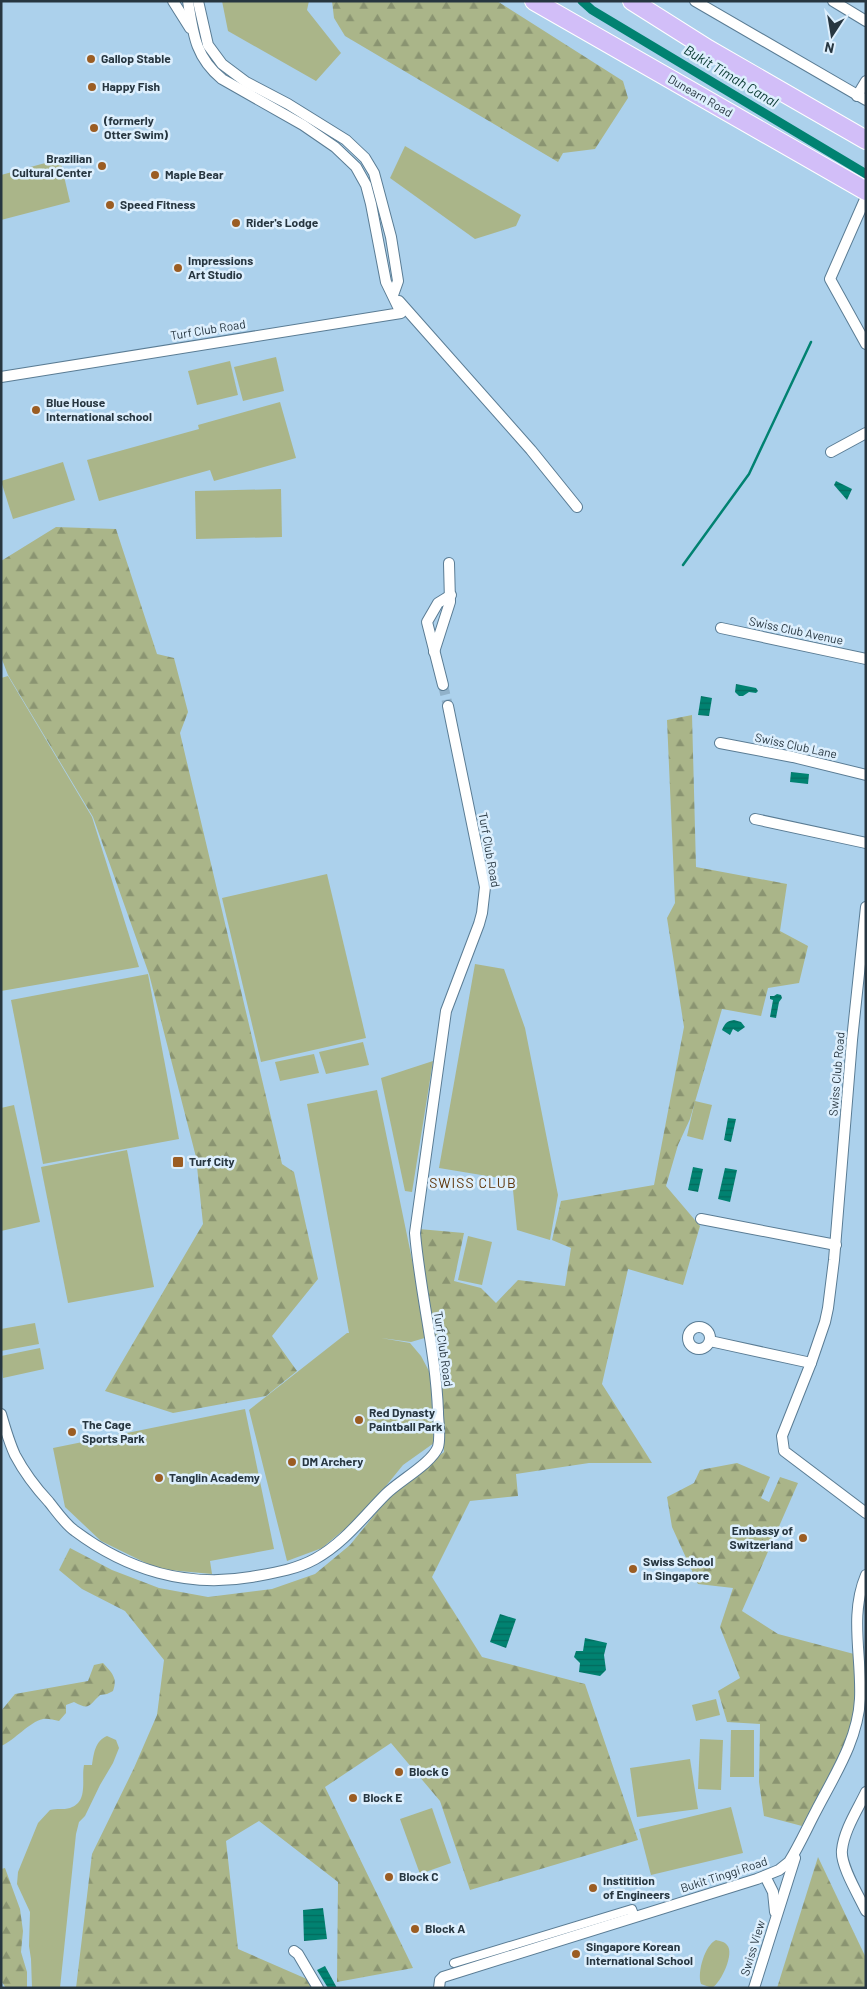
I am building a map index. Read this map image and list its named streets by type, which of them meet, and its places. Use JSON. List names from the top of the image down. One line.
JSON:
{"streets":{"highway":["Dunearn Road"],"street":["Turf Club Road","Swiss Club Avenue","Swiss Club Lane","Swiss Club Road","Bukit Tinggi Road","Swiss View"]},"crossings":[["Bukit Tinggi Road","Swiss View"]],"districts":["SWISS CLUB"],"water":["Bukit Timah Canal"],"places":{"other":["Gallop Stable","Happy Fish","(formerly Otter Swim)","Brazilian Cultural Center","Maple Bear","Speed Fitness","Rider's Lodge","Impressions Art Studio","Blue House International school","Red Dynasty Paintball Park","The Cage Sports Park","DM Archery","Tanglin Academy","Embassy of Switzerland","Swiss School in Singapore","Block G","Block E","Block C","Institition of Engineers","Block A","Singapore Korean International School"],"transit":["Turf City"]},"north":"bottom"}
